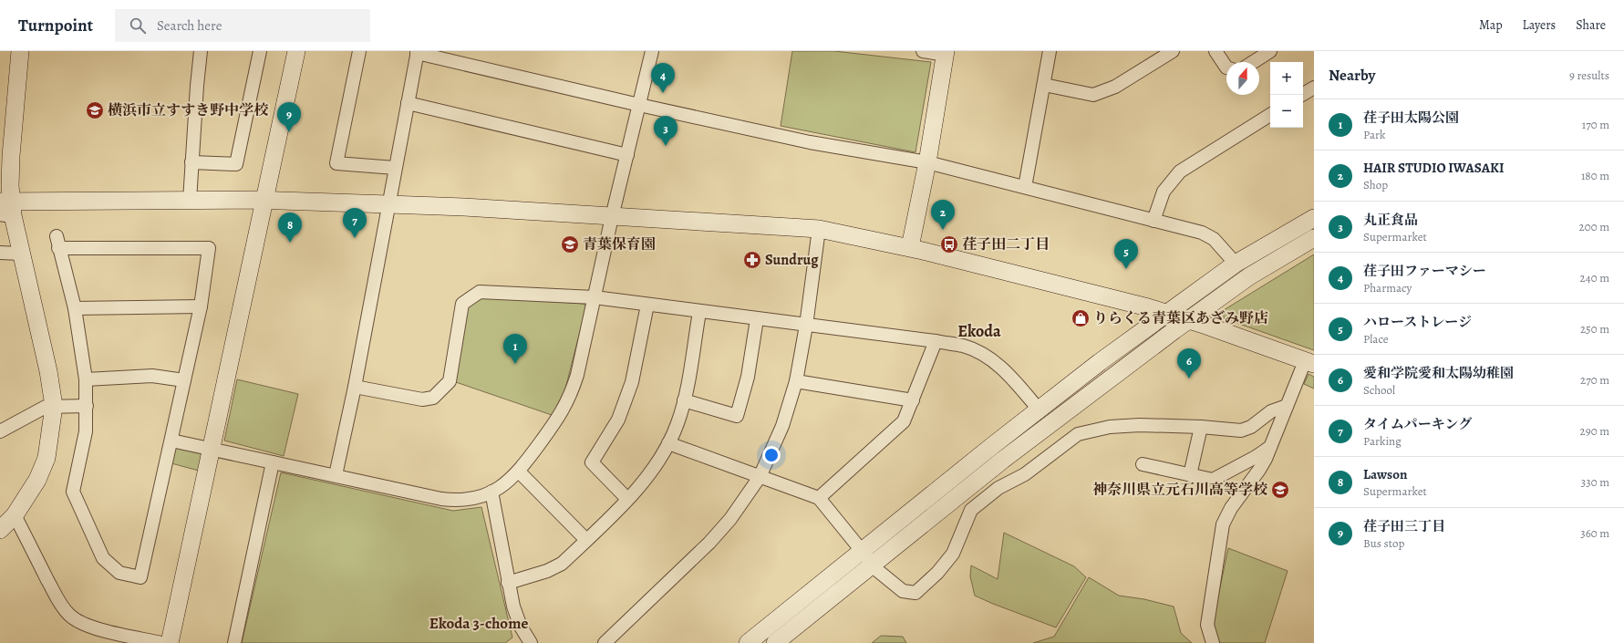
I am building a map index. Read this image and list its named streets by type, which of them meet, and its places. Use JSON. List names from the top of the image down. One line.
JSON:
{"districts":["Ekoda","Ekoda 3-chome"],"places":{"school or university":["横浜市立すすき野中学校","青葉保育園","神奈川県立元石川高等学校"],"bus stop":["荏子田二丁目"],"pharmacy":["Sundrug"],"shop":["りらくる青葉区あざみ野店"]},"north":"top","page":{"header":"Turnpoint","search":"Search here","nav":["Map","Layers","Share"],"heading":["Nearby","9 results"],"map_buttons":["+","−"],"pins":["4","9","3","2","7","8","5","1","6"],"list":[{"mark":"1","name":"荏子田太陽公園","note":"Park","value":"170 m"},{"mark":"2","name":"HAIR STUDIO IWASAKI","note":"Shop","value":"180 m"},{"mark":"3","name":"丸正食品","note":"Supermarket","value":"200 m"},{"mark":"4","name":"荏子田ファーマシー","note":"Pharmacy","value":"240 m"},{"mark":"5","name":"ハローストレージ","note":"Place","value":"250 m"},{"mark":"6","name":"愛和学院愛和太陽幼稚園","note":"School","value":"270 m"},{"mark":"7","name":"タイムパーキング","note":"Parking","value":"290 m"},{"mark":"8","name":"Lawson","note":"Supermarket","value":"330 m"},{"mark":"9","name":"荏子田三丁目","note":"Bus stop","value":"360 m"}]}}
